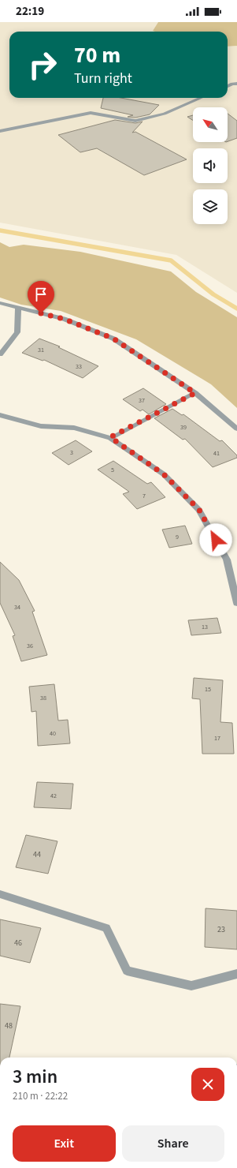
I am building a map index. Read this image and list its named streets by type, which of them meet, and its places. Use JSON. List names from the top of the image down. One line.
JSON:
{"house_numbers":["31","33","37","39","3","41","5","7","9","34","13","36","15","38","40","17","42","44","23","46","48"],"north":"top left","page":{"status":"22:19","turn":["70 m","Turn right"],"heading":["3 min","210 m · 22:22"],"buttons":["Exit","Share"]}}
